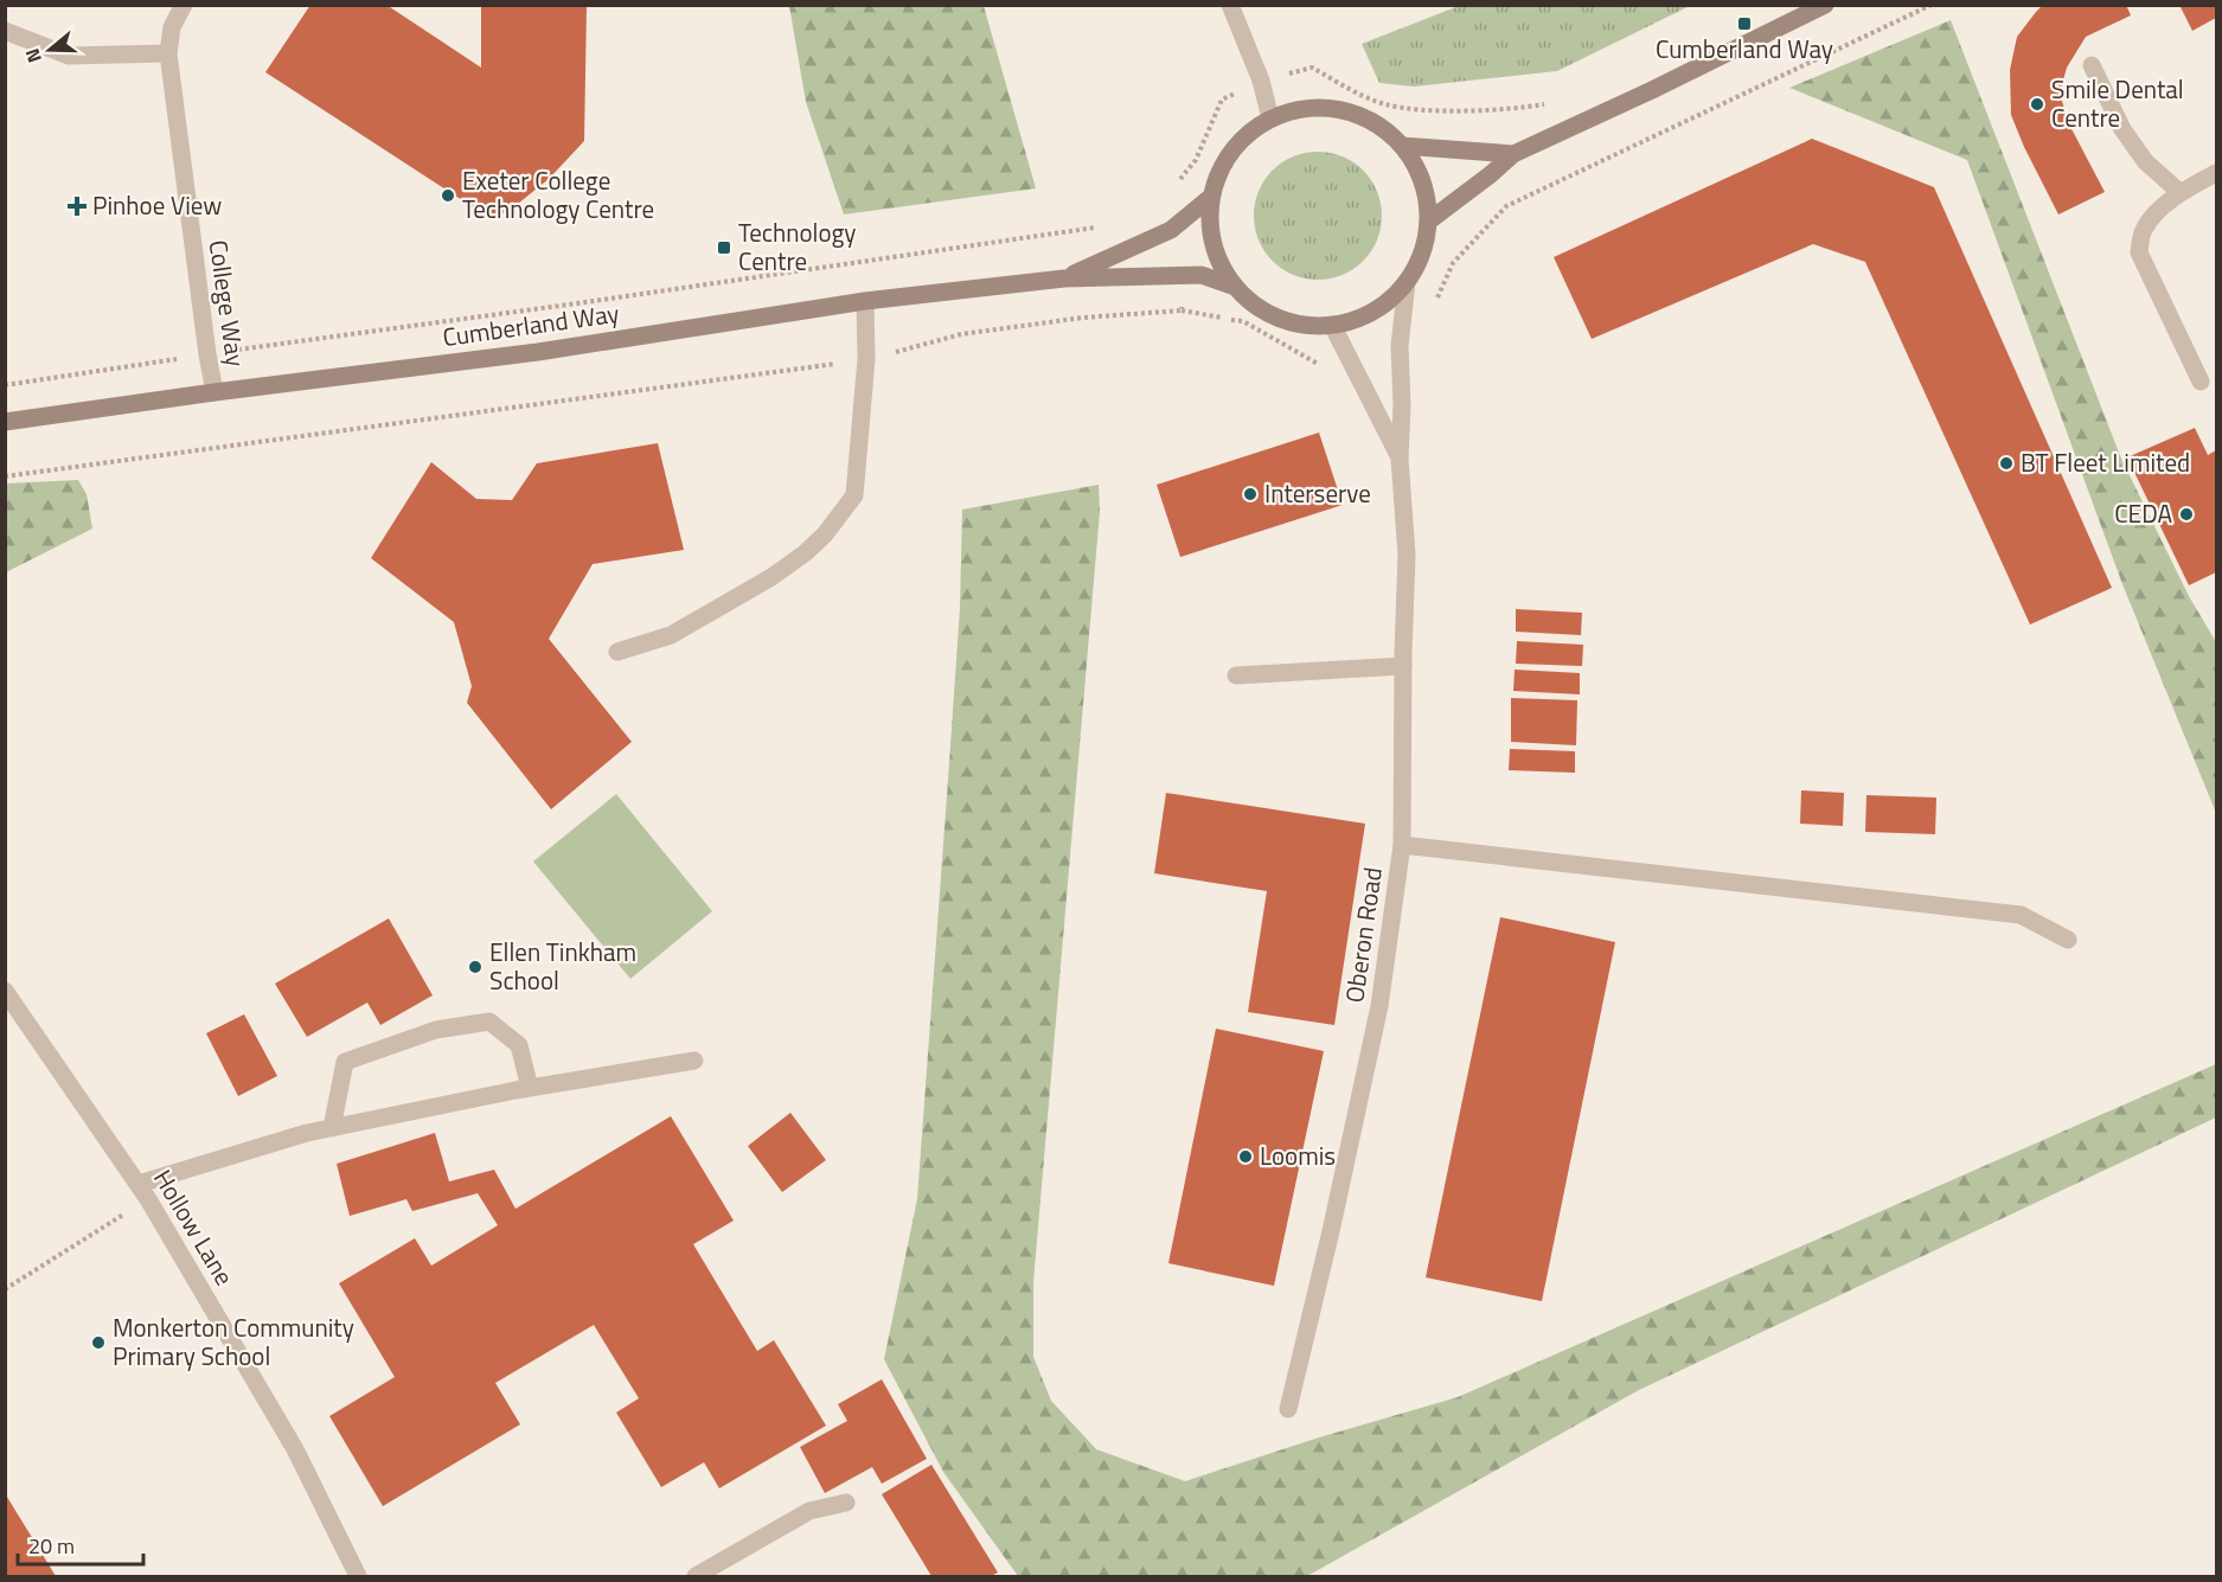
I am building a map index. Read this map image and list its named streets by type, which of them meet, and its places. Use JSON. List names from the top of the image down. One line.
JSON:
{"streets":{"main road":["Cumberland Way"],"street":["College Way","Oberon Road","Hollow Lane"]},"crossings":[["College Way","Cumberland Way"],["Cumberland Way","Oberon Road"]],"places":{"transit":["Cumberland Way","Technology Centre"],"other":["Smile Dental Centre","Exeter College Technology Centre","BT Fleet Limited","Interserve","CEDA","Ellen Tinkham School","Loomis","Monkerton Community Primary School"],"health":["Pinhoe View"]},"scale_bar":"20 m","north":"left"}
